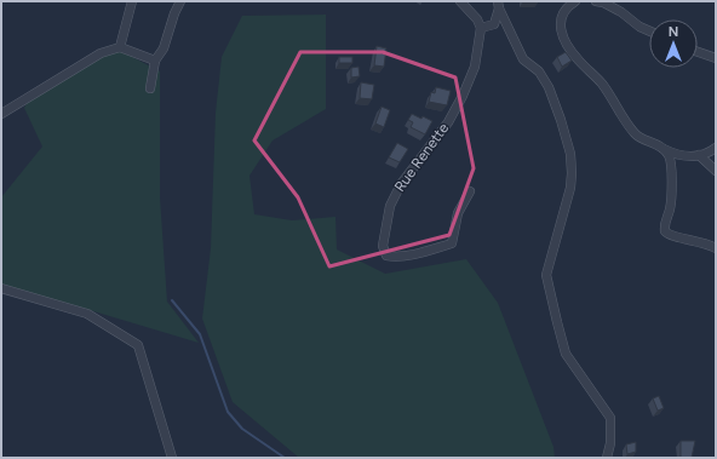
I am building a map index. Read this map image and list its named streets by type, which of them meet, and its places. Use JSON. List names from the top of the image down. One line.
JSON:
{"streets":{"street":["Rue Renette"]},"north":"top"}
